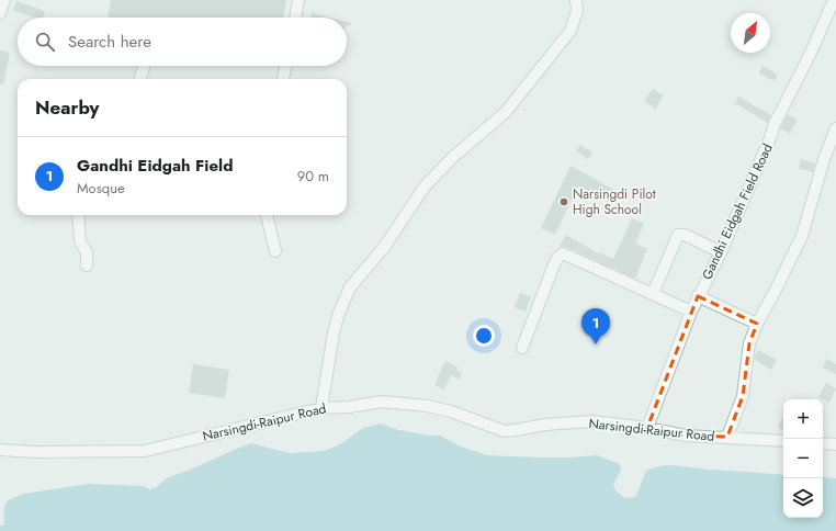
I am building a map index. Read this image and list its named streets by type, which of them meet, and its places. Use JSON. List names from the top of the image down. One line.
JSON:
{"streets":{"street":["Gandhi Eidgah Field Road","Narsingdi-Raipur Road"]},"crossings":[["Gandhi Eidgah Field Road","Narsingdi-Raipur Road"]],"places":["Narsingdi Pilot High School"],"north":"top right","page":{"search":"Search here","heading":"Nearby","list":[{"mark":"1","name":"Gandhi Eidgah Field","note":"Mosque","value":"90 m"}],"pins":"1","map_buttons":["+","−"]}}
